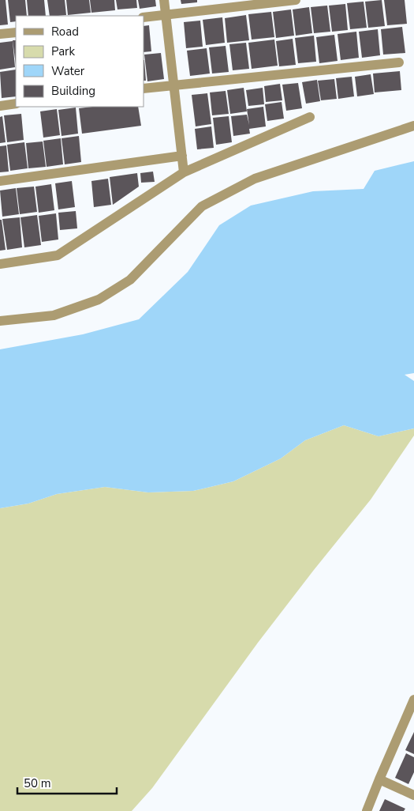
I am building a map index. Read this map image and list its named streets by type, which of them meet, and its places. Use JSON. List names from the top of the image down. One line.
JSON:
{"legend":["Road","Park","Water","Building"],"scale_bar":"50 m"}
